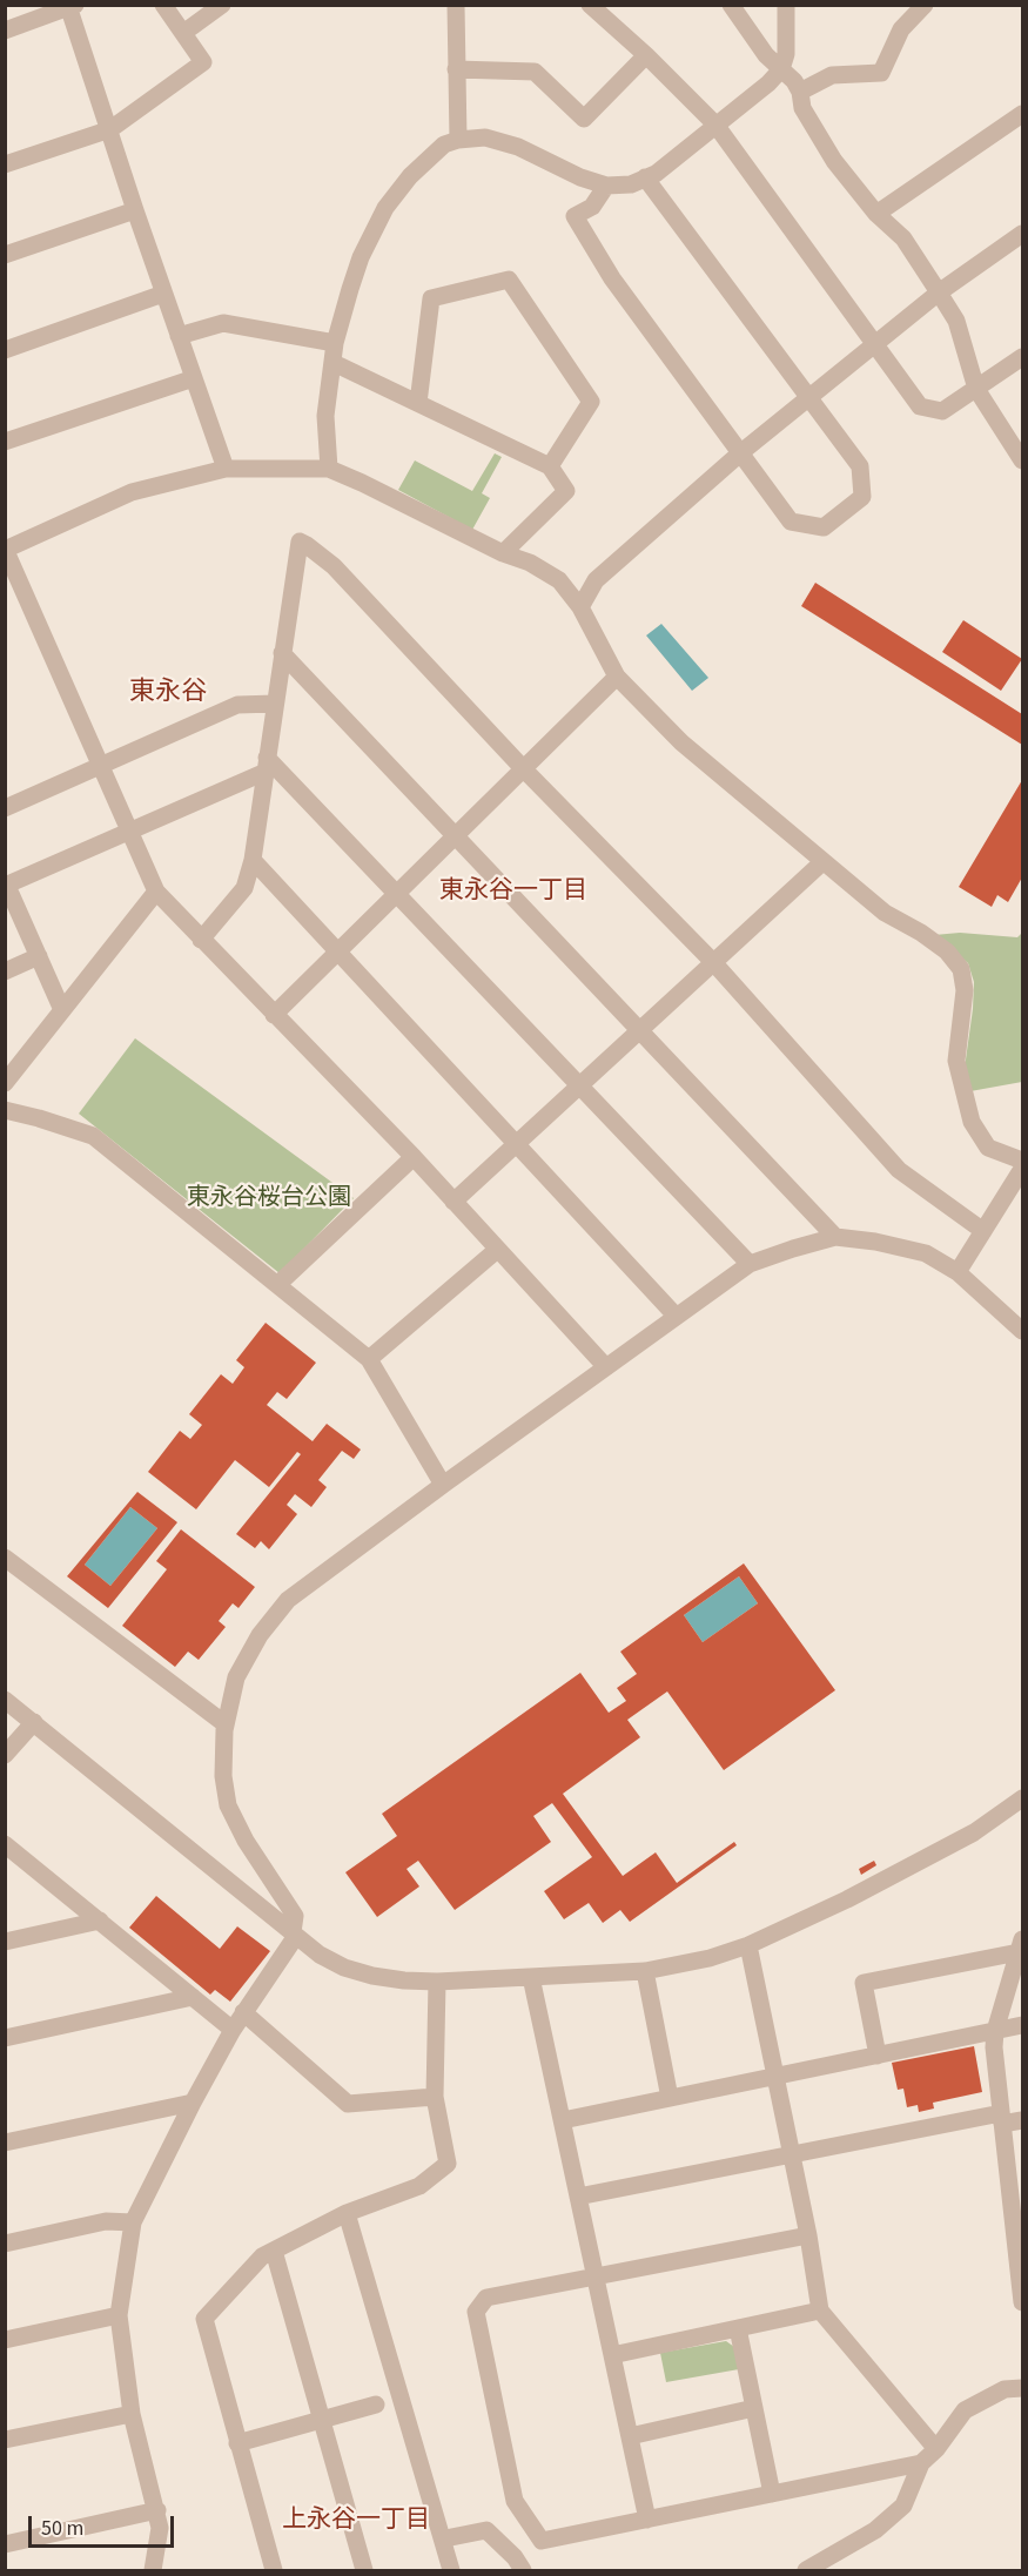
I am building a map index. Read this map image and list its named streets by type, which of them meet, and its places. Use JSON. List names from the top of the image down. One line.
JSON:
{"districts":["東永谷","東永谷一丁目","上永谷一丁目"],"parks":["東永谷桜台公園"],"scale_bar":"50 m"}
